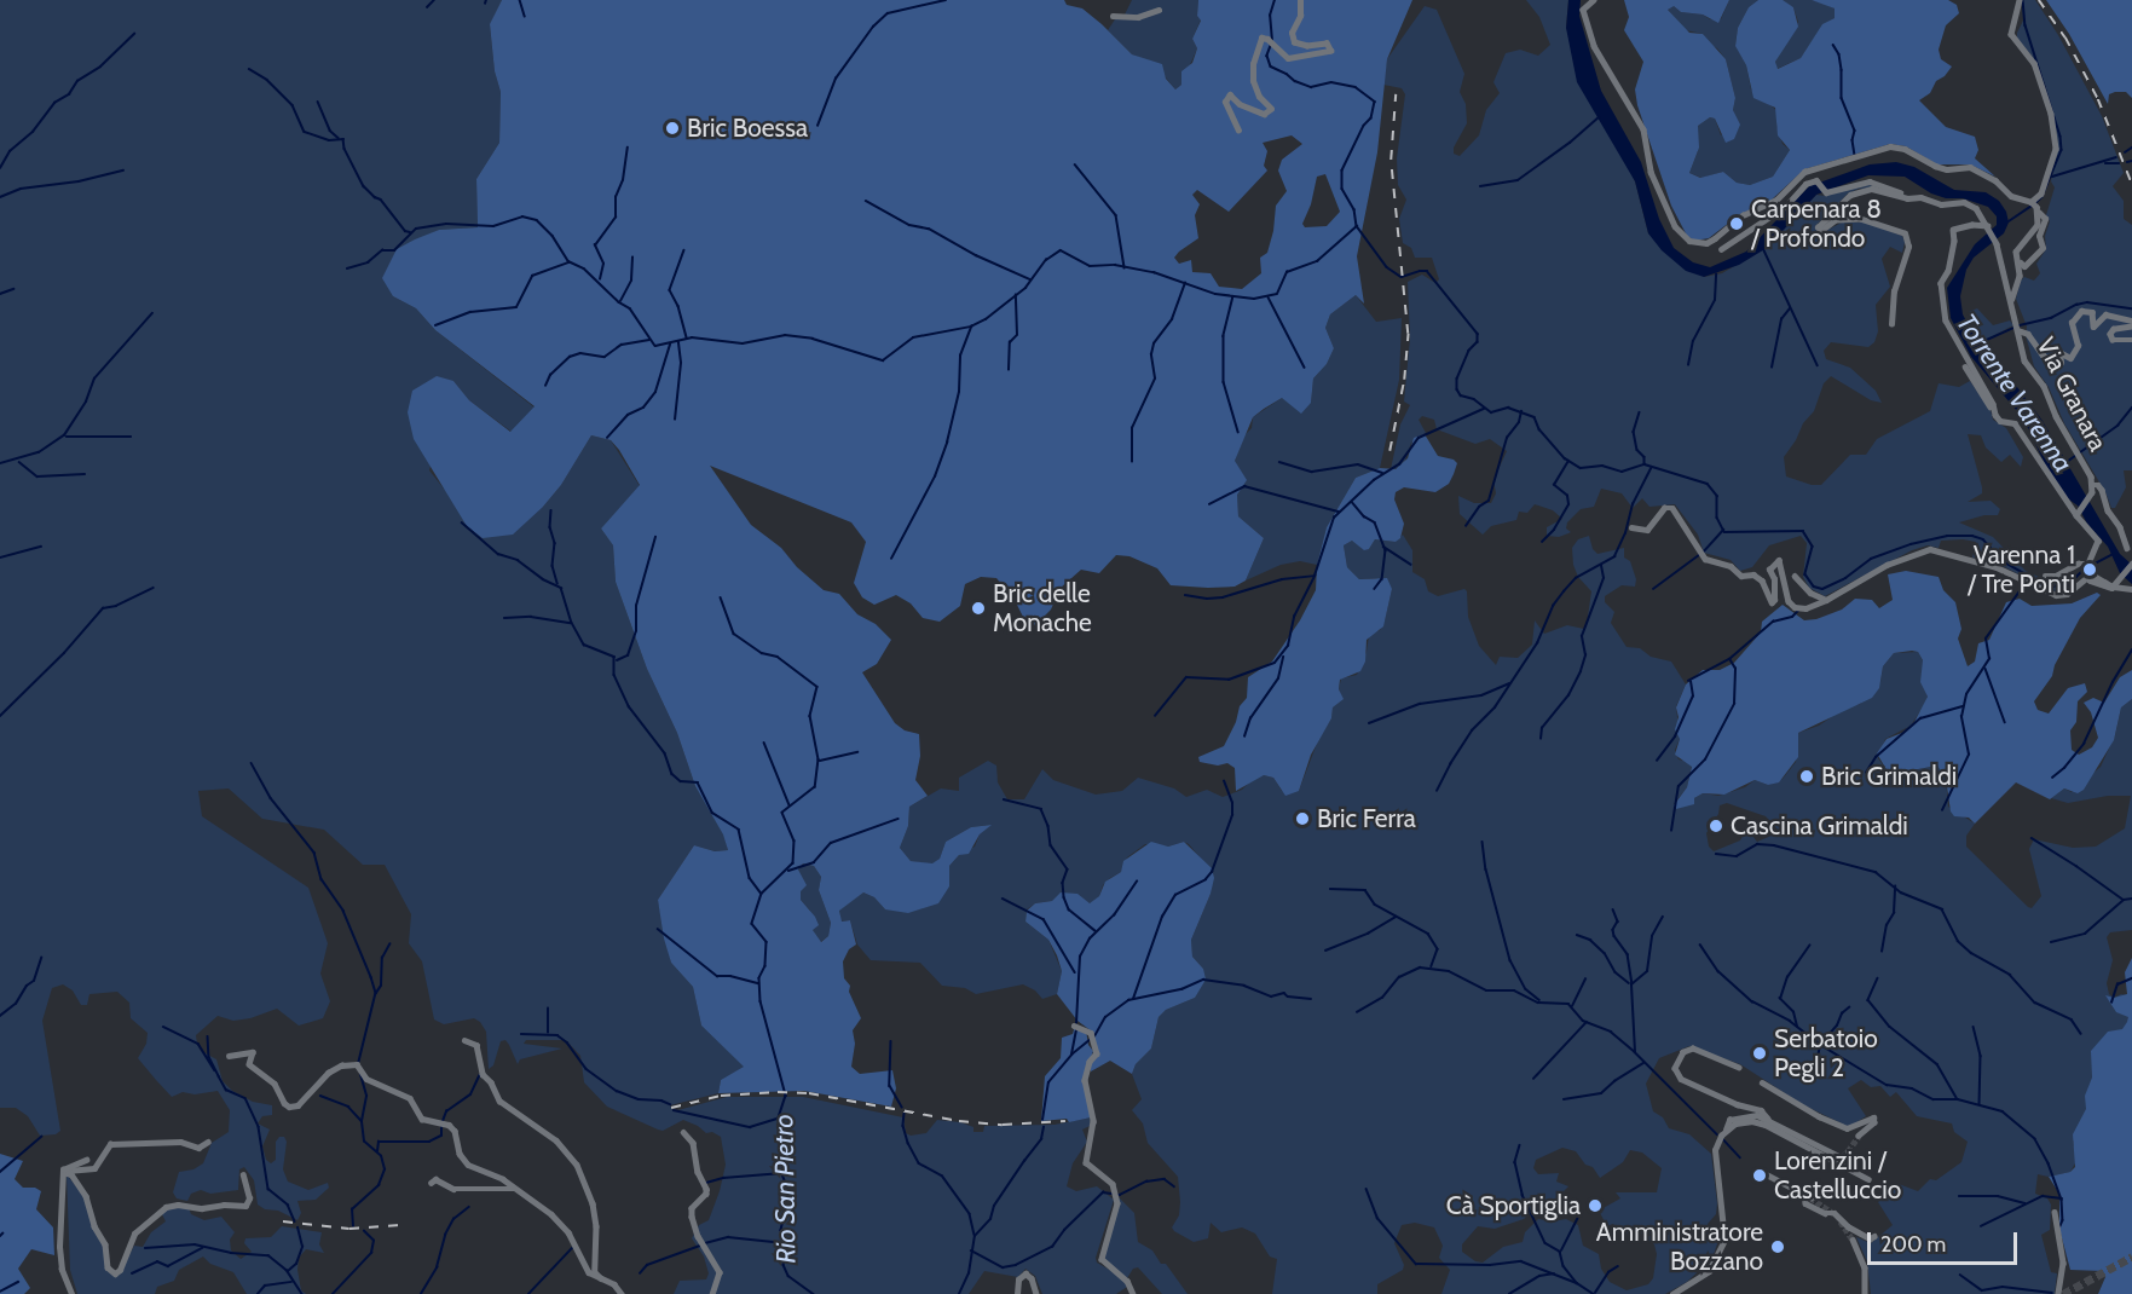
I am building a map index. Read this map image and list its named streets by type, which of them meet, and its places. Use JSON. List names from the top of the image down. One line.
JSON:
{"streets":{"street":["Via Granara"]},"water":["Torrente Varenna","Rio San Pietro"],"places":["Bric Boessa","Carpenara 8 / Profondo","Varenna 1 / Tre Ponti","Bric delle Monache","Bric Grimaldi","Bric Ferra","Cascina Grimaldi","Serbatoio Pegli 2","Lorenzini / Castelluccio","Cà Sportiglia","Amministratore Bozzano"],"scale_bar":"200 m"}
